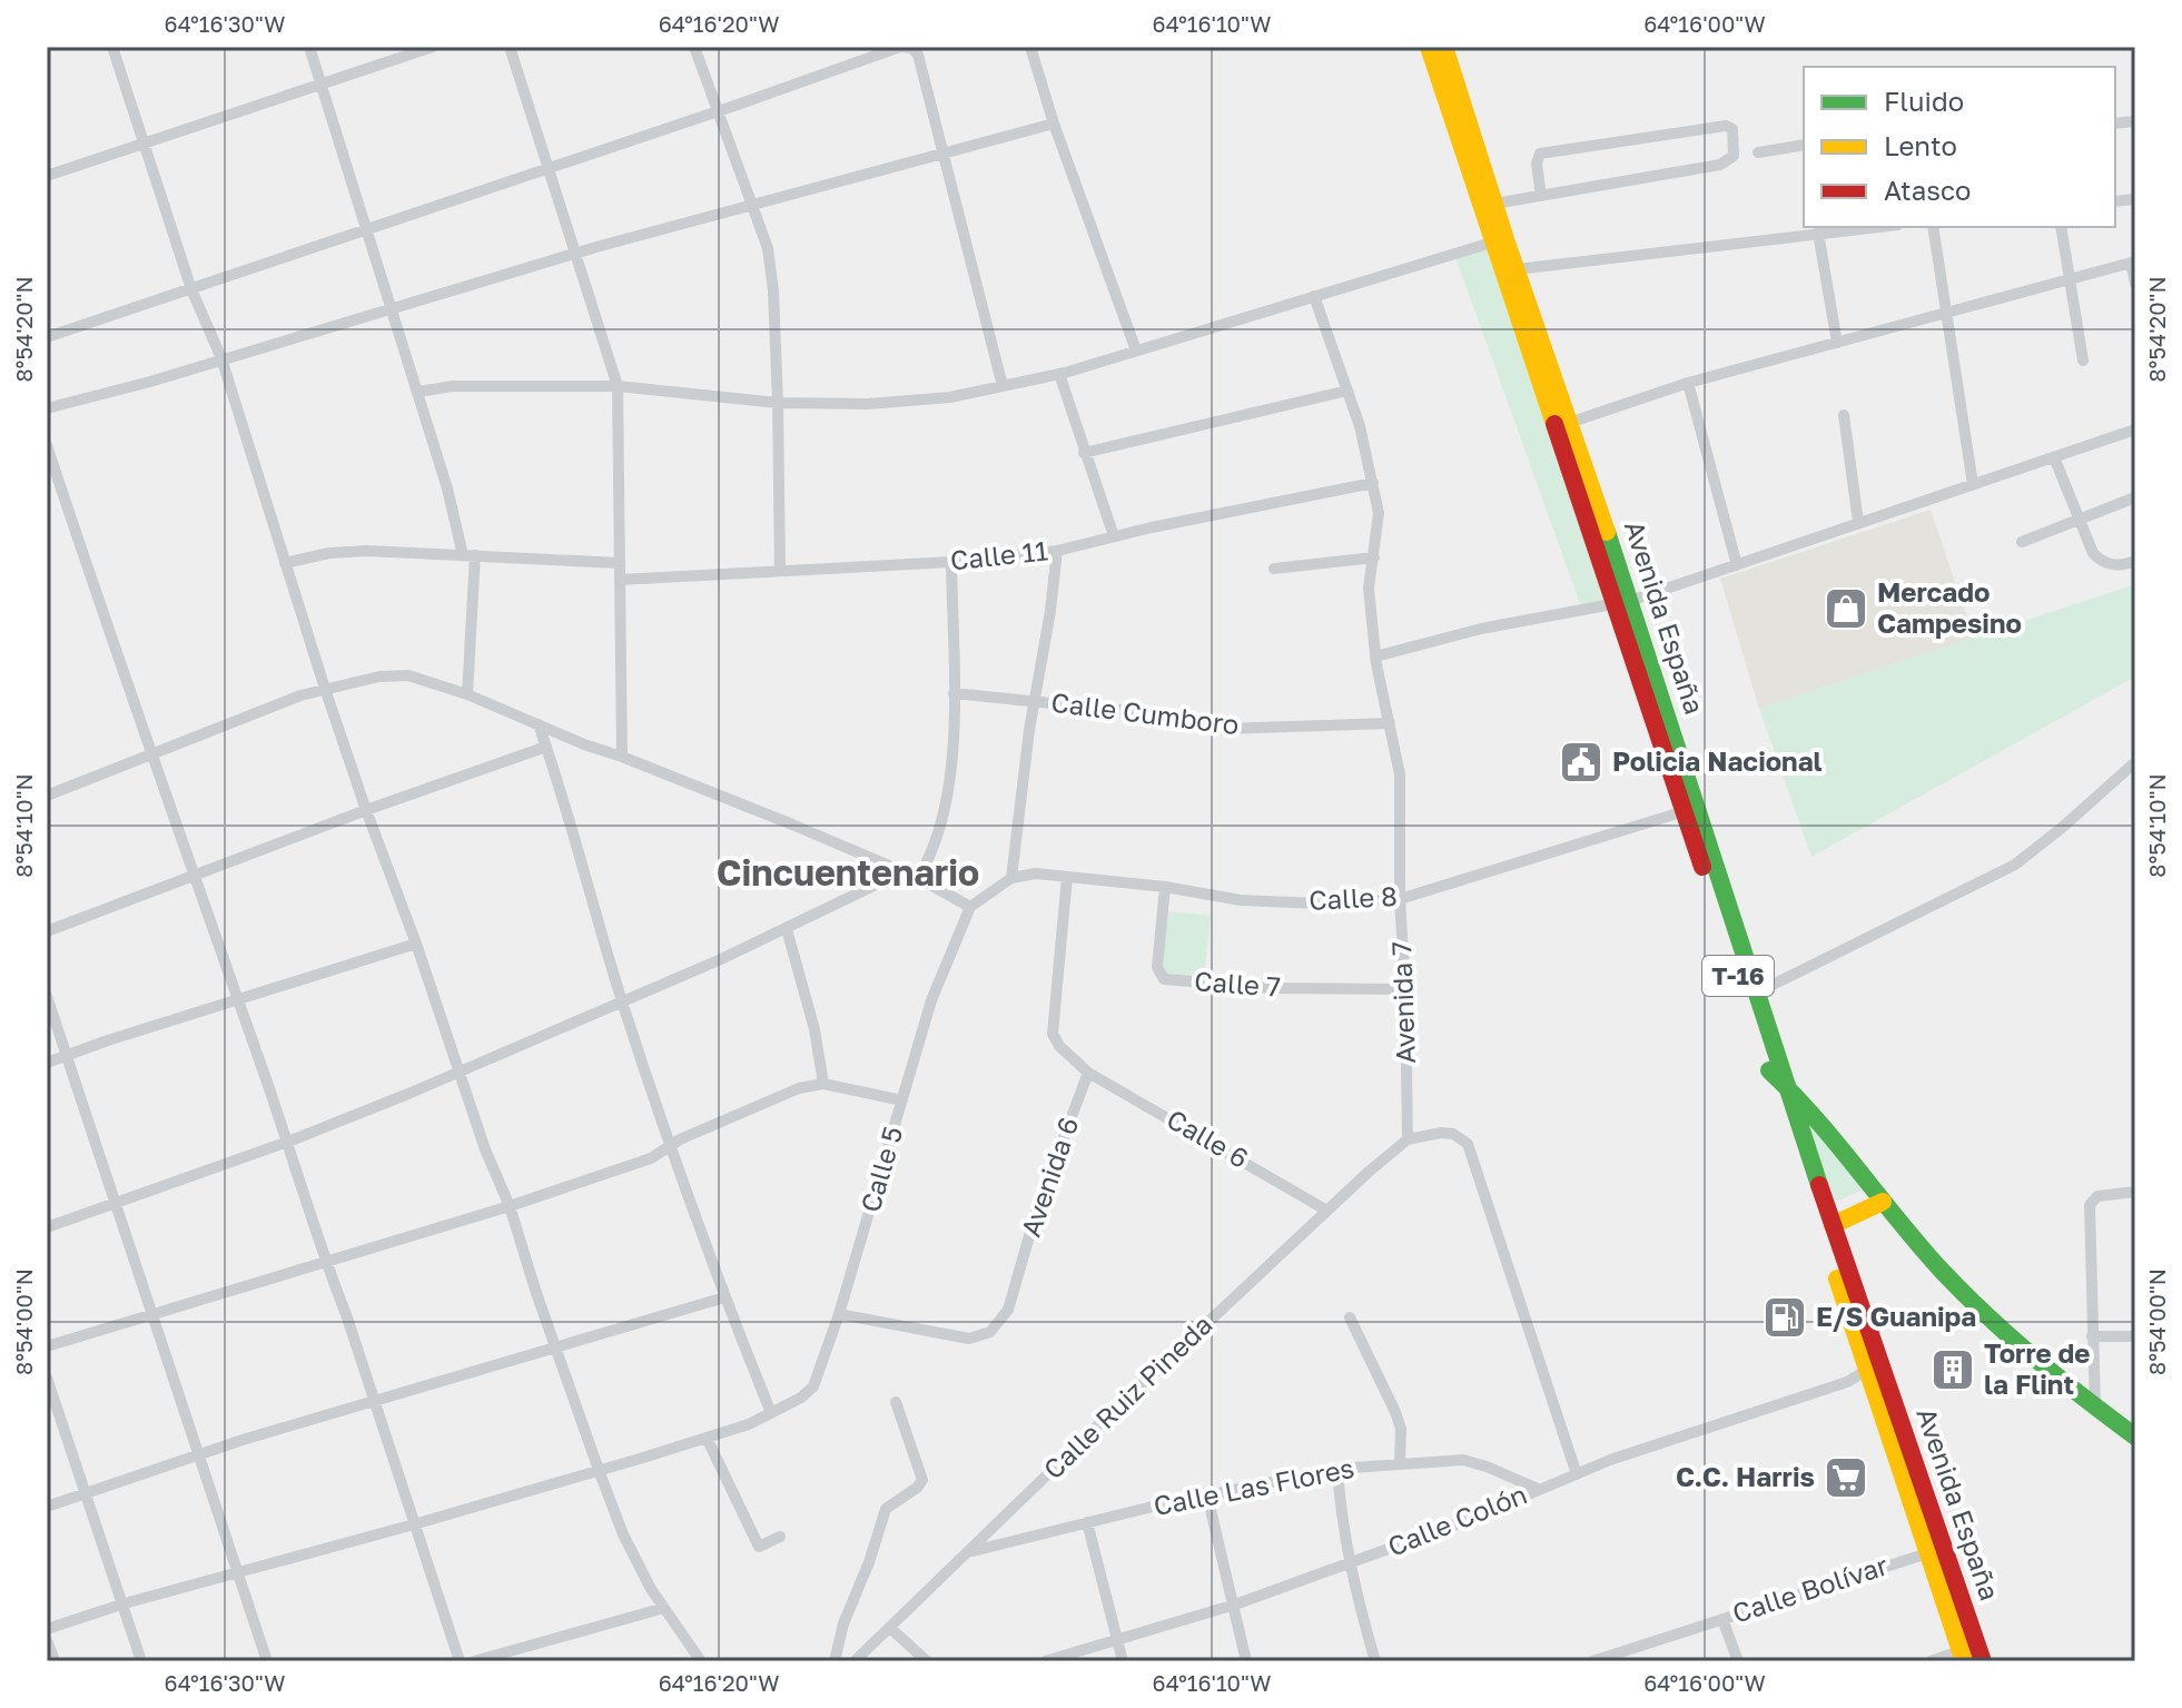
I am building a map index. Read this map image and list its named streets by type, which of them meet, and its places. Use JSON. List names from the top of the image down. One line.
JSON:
{"streets":{"main road":["Avenida España","T-16"],"street":["Calle 11","Calle Cumboro","Calle 8","Calle 7","Avenida 7","Calle 6","Calle 5","Avenida 6","Calle Ruiz Pineda","Calle Las Flores","Calle Colón","Calle Bolívar"]},"crossings":[["Calle 11","Avenida 7"],["Avenida España","Calle 8"],["Avenida España","T-16"],["Avenida España","Calle Colón"],["Avenida España","Calle Bolívar"],["Calle Cumboro","Avenida 7"],["Calle 8","Calle 7"],["Calle 8","Avenida 7"],["Calle 7","Avenida 7"],["Avenida 7","Calle Ruiz Pineda"],["Calle 6","Avenida 6"],["Calle 6","Calle Ruiz Pineda"],["Calle 5","Avenida 6"],["Calle Ruiz Pineda","Calle Las Flores"],["Calle Las Flores","Calle Colón"]],"districts":["Cincuentenario"],"places":{"shop":["Mercado Campesino"],"public building":["Policia Nacional"],"fuel station":["E/S Guanipa"],"building":["Torre de la Flint"],"supermarket":["C.C. Harris"]},"legend":["Fluido","Lento","Atasco"],"coordinates":["64°16'30\"W","64°16'20\"W","64°16'10\"W","64°16'00\"W","8°54'20\"N","8°54'10\"N","8°54'00\"N"]}
